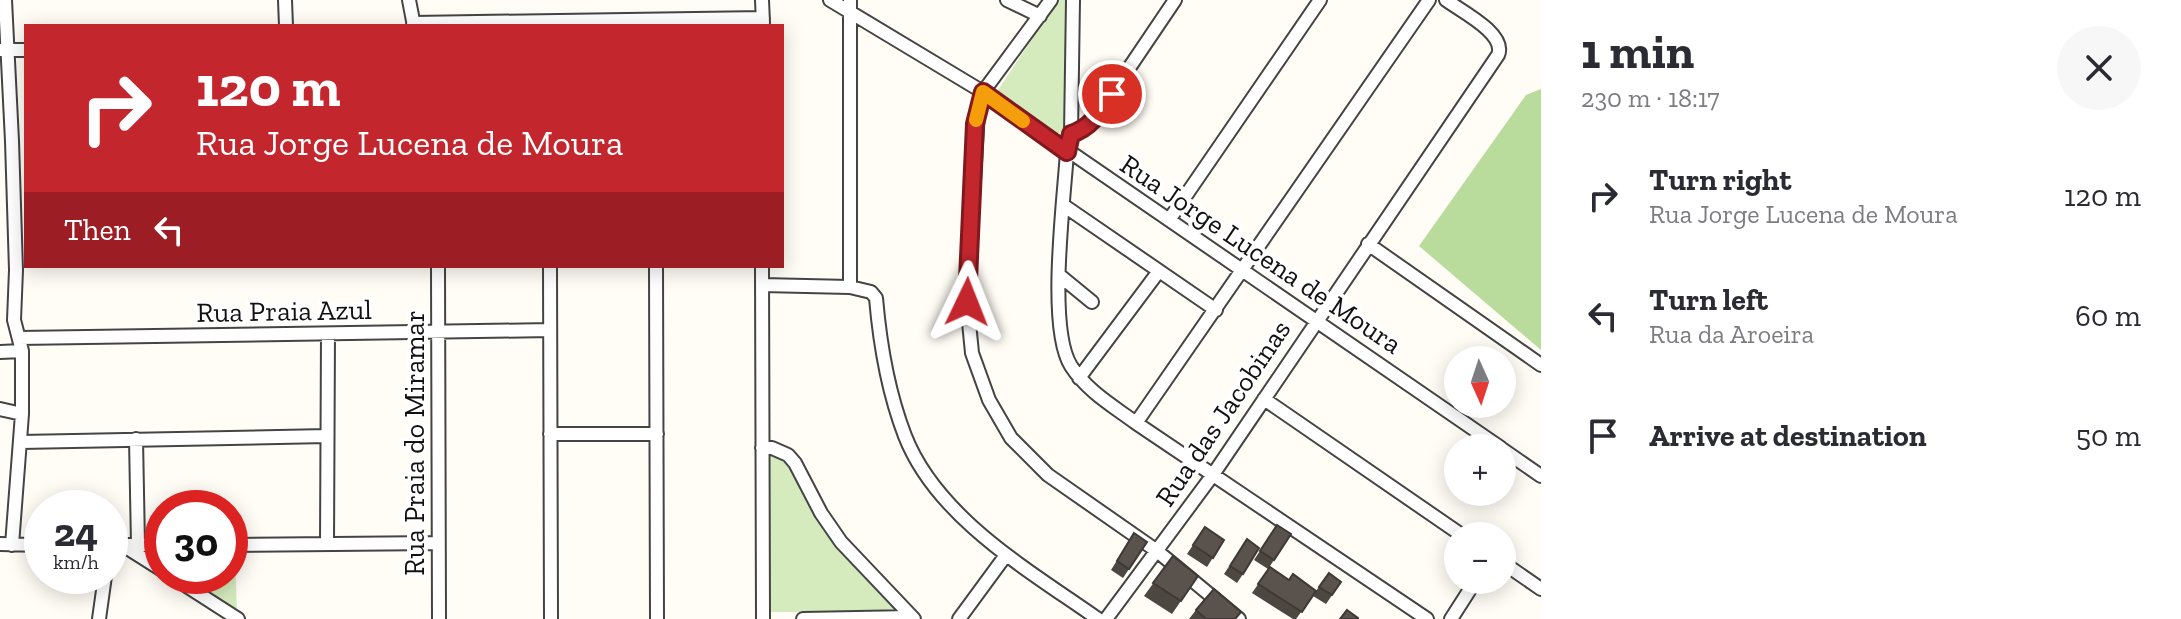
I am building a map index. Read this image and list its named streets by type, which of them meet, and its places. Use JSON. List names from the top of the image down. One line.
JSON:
{"streets":{"street":["Rua Jorge Lucena de Moura","Rua Praia Azul","Rua das Jacobinas","Rua Praia do Miramar"]},"crossings":[["Rua Jorge Lucena de Moura","Rua das Jacobinas"],["Rua Praia Azul","Rua Praia do Miramar"]],"north":"bottom","page":{"heading":["1 min","230 m · 18:17"],"turn":["120 m","Rua Jorge Lucena de Moura"],"list":[{"name":"Turn right","note":"Rua Jorge Lucena de Moura","value":"120 m"},{"name":"Turn left","note":"Rua da Aroeira","value":"60 m"},{"name":"Arrive at destination","value":"50 m"}],"then":"Then","map_buttons":["+","−"],"speed":"24 km/h","limit":"30"}}
